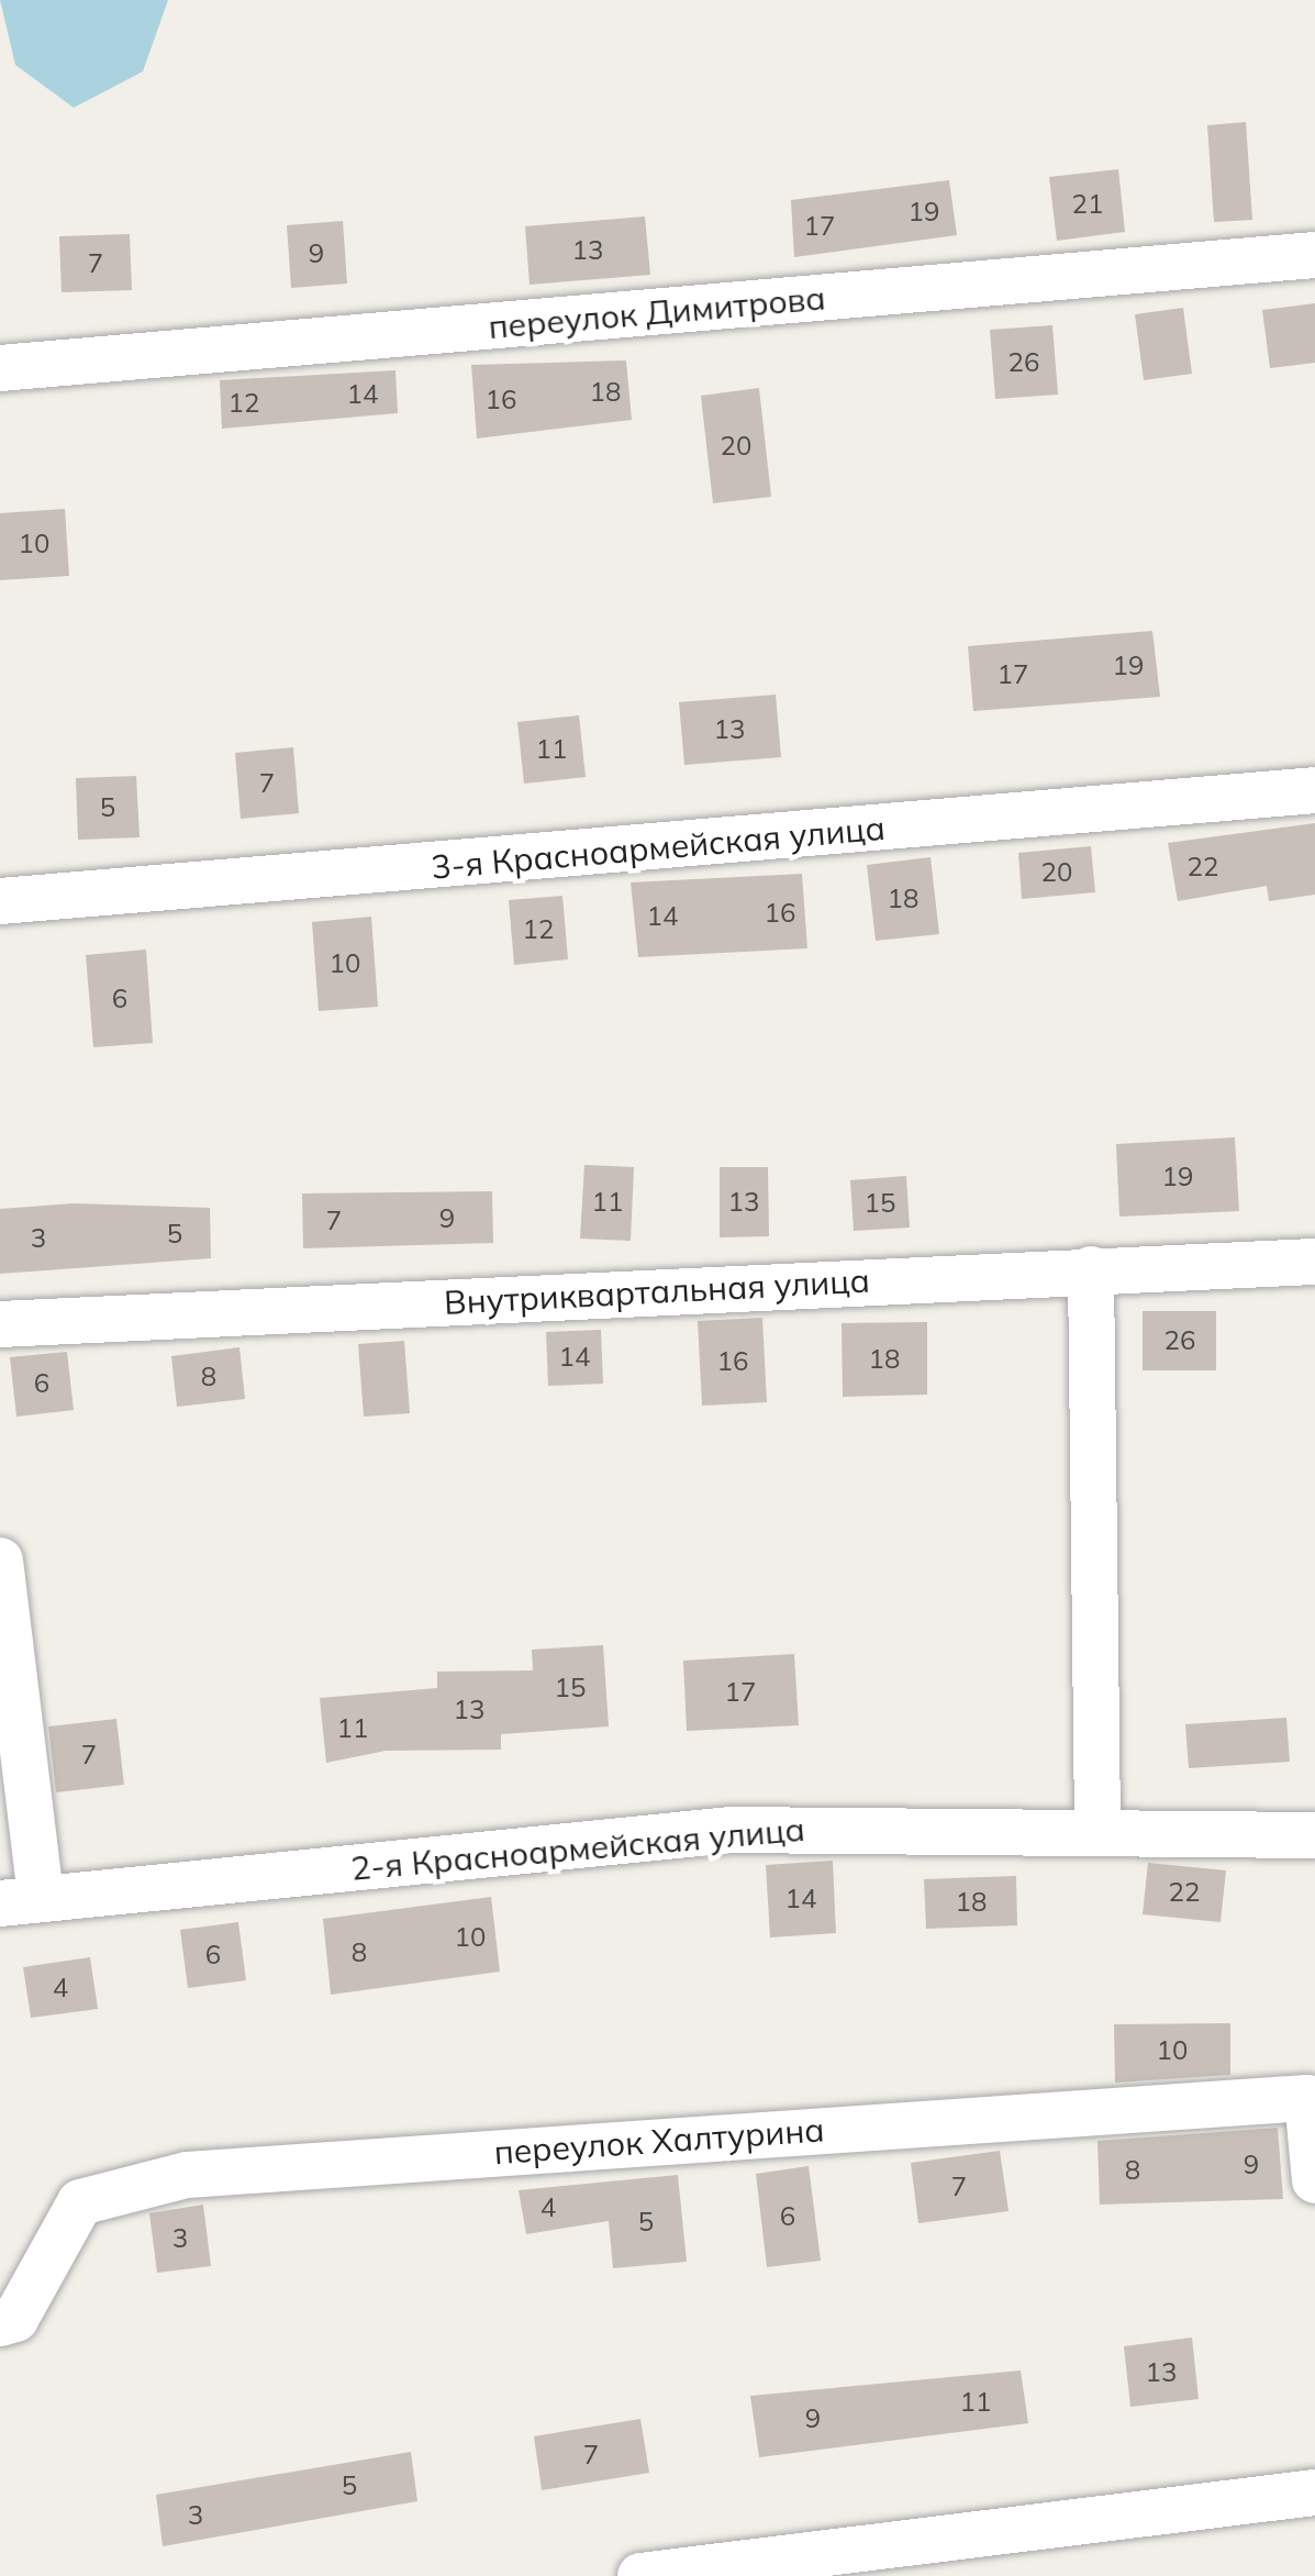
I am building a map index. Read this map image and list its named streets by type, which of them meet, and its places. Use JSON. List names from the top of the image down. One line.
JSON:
{"streets":{"street":["переулок Димитрова","3-я Красноармейская улица","Внутриквартальная улица","2-я Красноармейская улица","переулок Халтурина"]},"house_numbers":["21","19","17","13","9","7","26","18","14","16","12","20","10","19","17","13","11","7","5","22","20","18","16","14","12","10","6","19","11","13","15","9","7","5","3","26","14","18","16","8","6","15","17","13","11","7","22","14","18","10","8","6","4","10","9","8","7","4","6","5","3","13","11","9","7","5","3"]}
